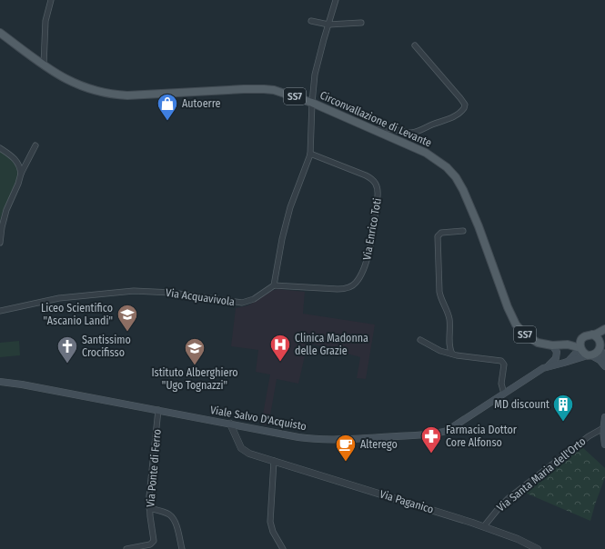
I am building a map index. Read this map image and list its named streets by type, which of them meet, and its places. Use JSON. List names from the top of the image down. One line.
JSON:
{"streets":{"main road":["SS7","Circonvallazione di Levante","Viale Salvo D'Acquisto"],"street":["Via Enrico Toti","Via Acquavivola","Via Ponte di Ferro","Via Santa Maria dell'Orto","Via Paganico"]},"crossings":[["SS7","Circonvallazione di Levante"],["SS7","Viale Salvo D'Acquisto"],["Circonvallazione di Levante","Viale Salvo D'Acquisto"],["Via Enrico Toti","Via Acquavivola"],["Viale Salvo D'Acquisto","Via Ponte di Ferro"],["Viale Salvo D'Acquisto","Via Paganico"],["Via Santa Maria dell'Orto","Via Paganico"]],"places":{"shop":["Autoerre"],"school or university":["Liceo Scientifico \"Ascanio Landi\"","Istituto Alberghiero \"Ugo Tognazzi\""],"hospital":["Clinica Madonna delle Grazie"],"church":["Santissimo Crocifisso"],"building":["MD discount"],"pharmacy":["Farmacia Dottor Core Alfonso"],"cafe":["Alterego"]}}
